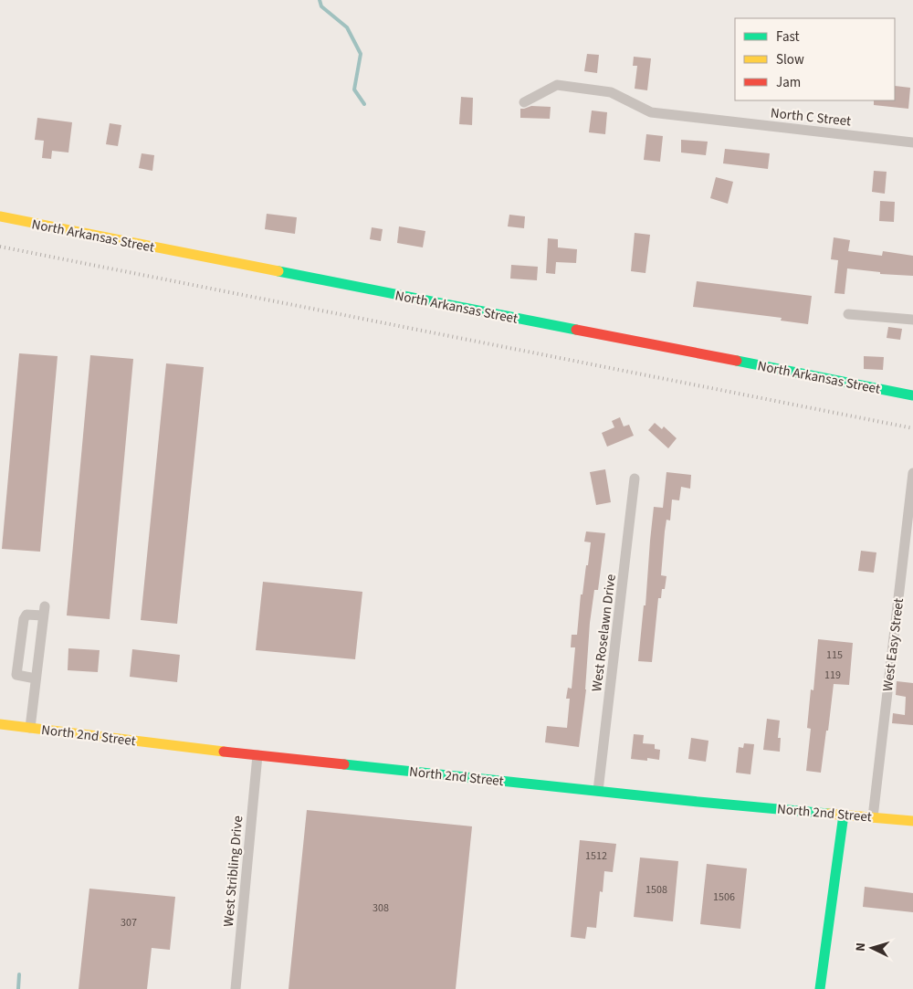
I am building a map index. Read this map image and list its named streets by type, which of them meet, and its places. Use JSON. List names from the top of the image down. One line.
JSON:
{"streets":{"street":["North C Street","North Arkansas Street","West Roselawn Drive","West Easy Street","North 2nd Street","West Stribling Drive"]},"crossings":[["West Roselawn Drive","North 2nd Street"],["West Easy Street","North 2nd Street"],["North 2nd Street","West Stribling Drive"]],"house_numbers":["115","119","1512","1508","1506","308","307"],"legend":["Fast","Slow","Jam"],"north":"left"}
